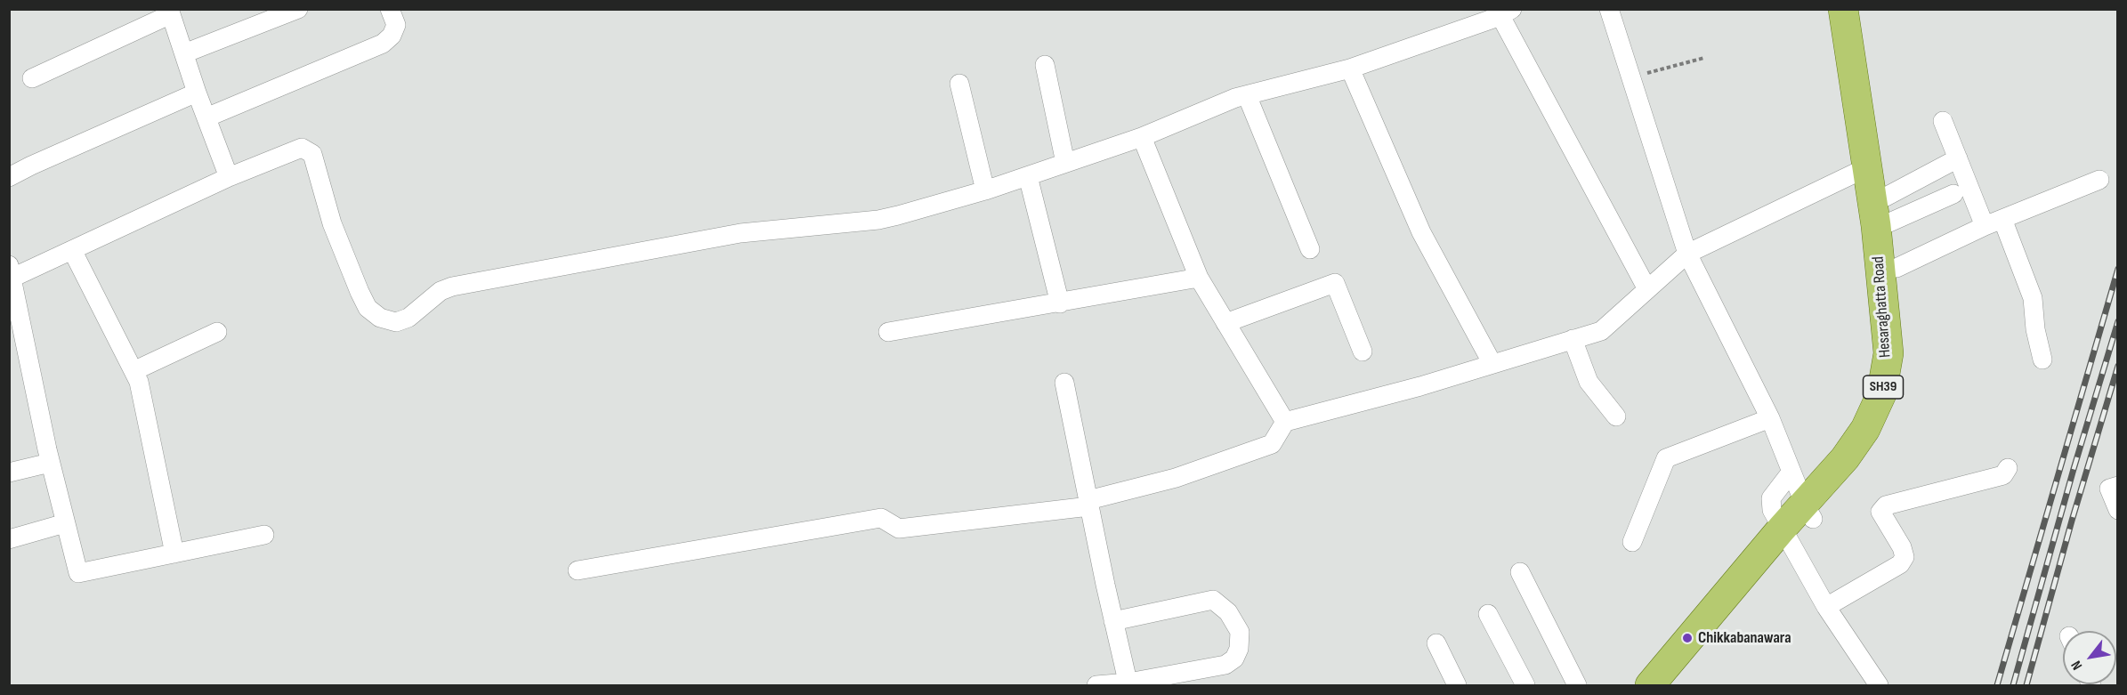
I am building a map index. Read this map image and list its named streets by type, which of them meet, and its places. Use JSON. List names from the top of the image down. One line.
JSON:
{"streets":{"main road":["Hesaraghatta Road","SH39"]},"places":["Chikkabanawara"],"north":"bottom left"}
